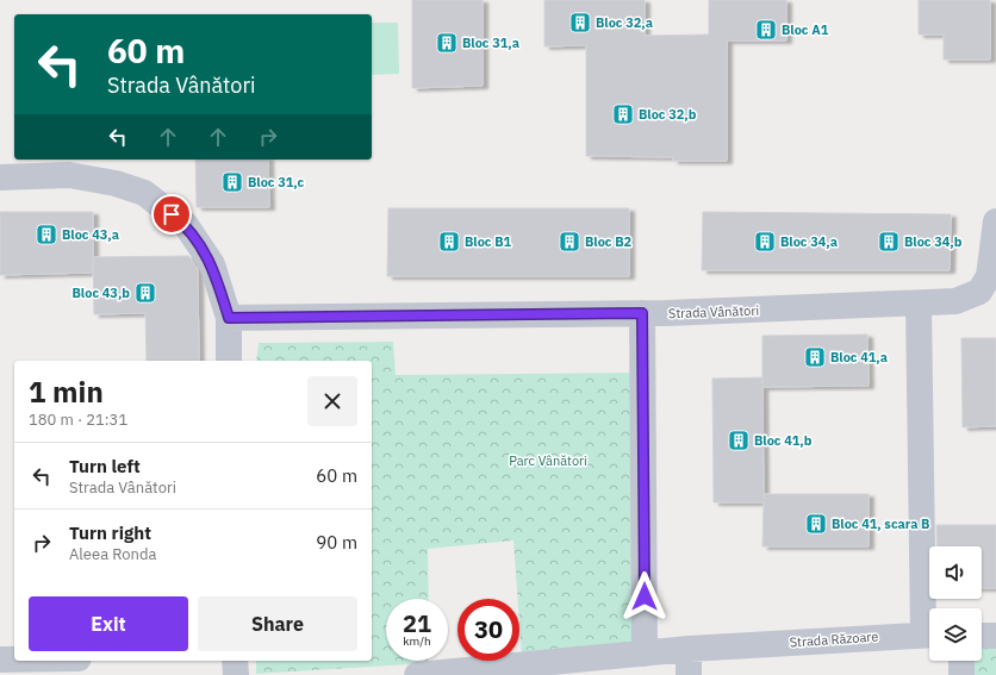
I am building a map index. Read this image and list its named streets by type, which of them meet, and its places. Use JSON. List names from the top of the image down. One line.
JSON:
{"streets":{"street":["Strada Vânători","Strada Răzoare"]},"crossings":[["Strada Vânători","Strada Răzoare"]],"parks":["Parc Vânători"],"places":{"building":["Bloc 32,a","Bloc A1","Bloc 31,a","Bloc 32,b","Bloc 31,c","Bloc 43,a","Bloc B1","Bloc B2","Bloc 34,a","Bloc 34,b","Bloc 43,b","Bloc 41,a","Bloc 41,b","Bloc 41, scara B"]},"page":{"turn":["60 m","Strada Vânători"],"heading":["1 min","180 m · 21:31"],"list":[{"name":"Turn left","note":"Strada Vânători","value":"60 m"},{"name":"Turn right","note":"Aleea Ronda","value":"90 m"}],"buttons":["Exit","Share"],"speed":"21 km/h","limit":"30"}}
